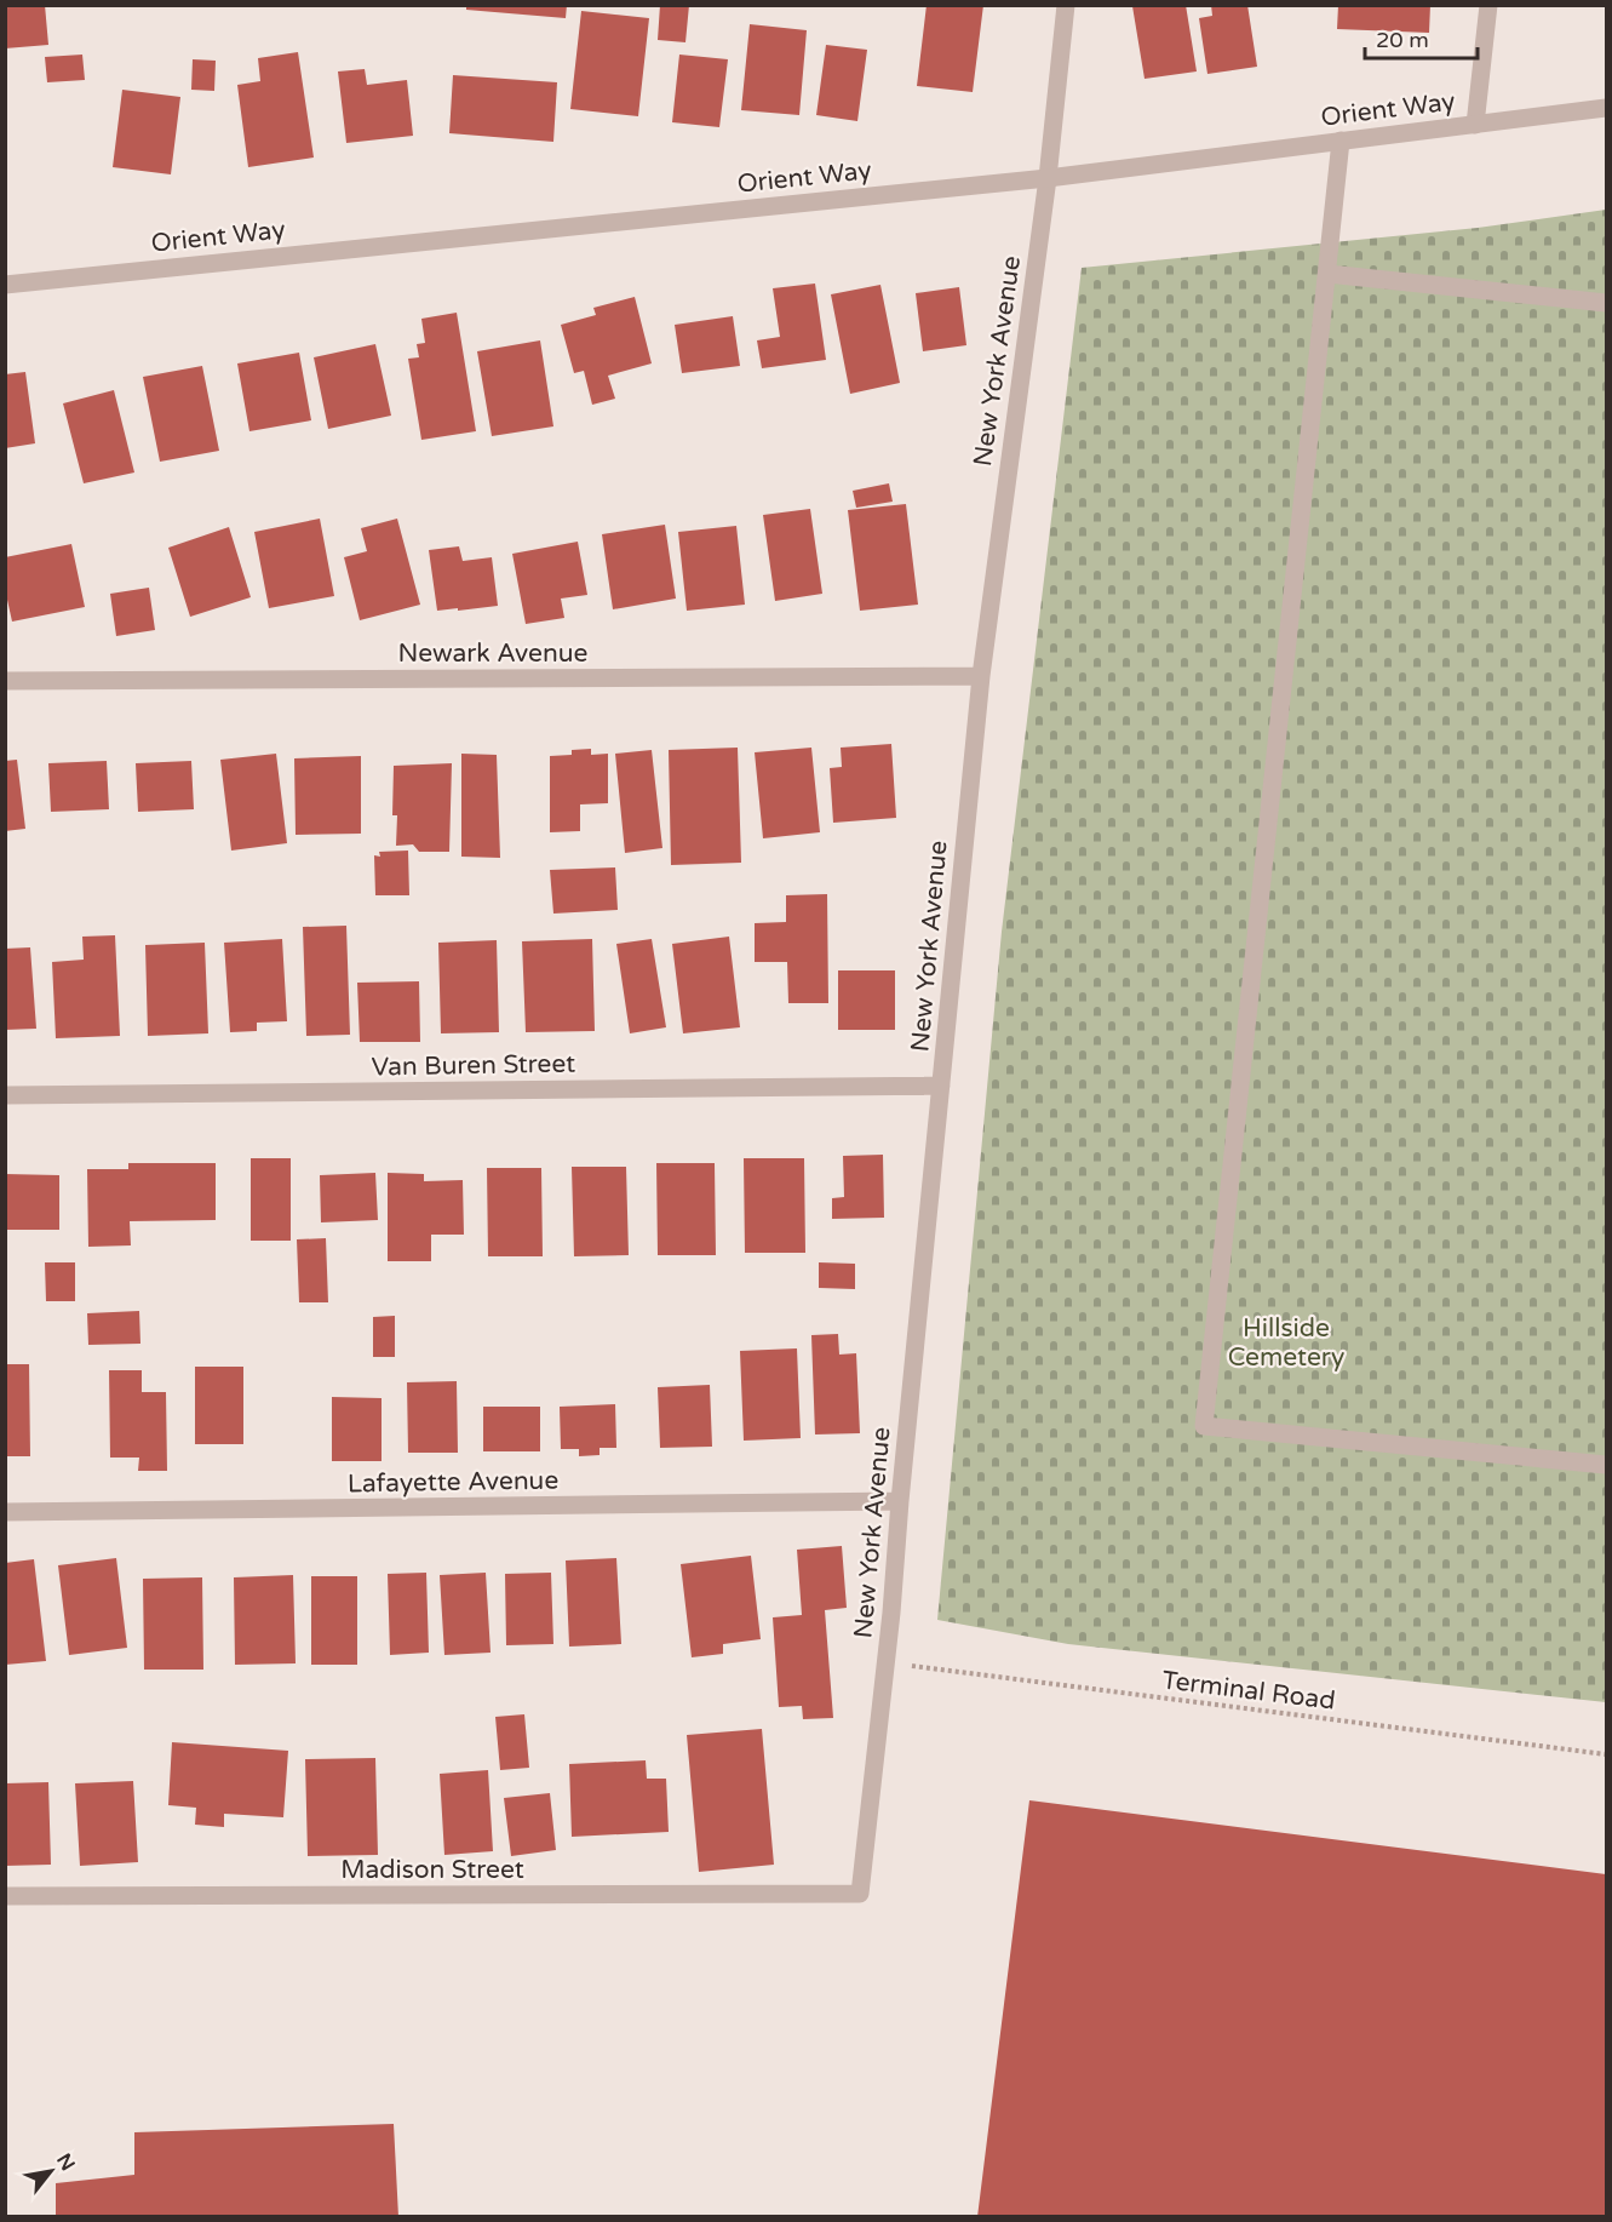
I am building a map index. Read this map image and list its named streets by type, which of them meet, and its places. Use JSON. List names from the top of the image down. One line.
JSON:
{"streets":{"street":["Orient Way","New York Avenue","Newark Avenue","Van Buren Street","Lafayette Avenue","Madison Street"],"path":["Terminal Road"]},"crossings":[["Orient Way","New York Avenue"],["New York Avenue","Newark Avenue"],["New York Avenue","Van Buren Street"],["New York Avenue","Lafayette Avenue"],["New York Avenue","Terminal Road"],["New York Avenue","Madison Street"]],"parks":["Hillside Cemetery"],"scale_bar":"20 m","north":"top right"}
